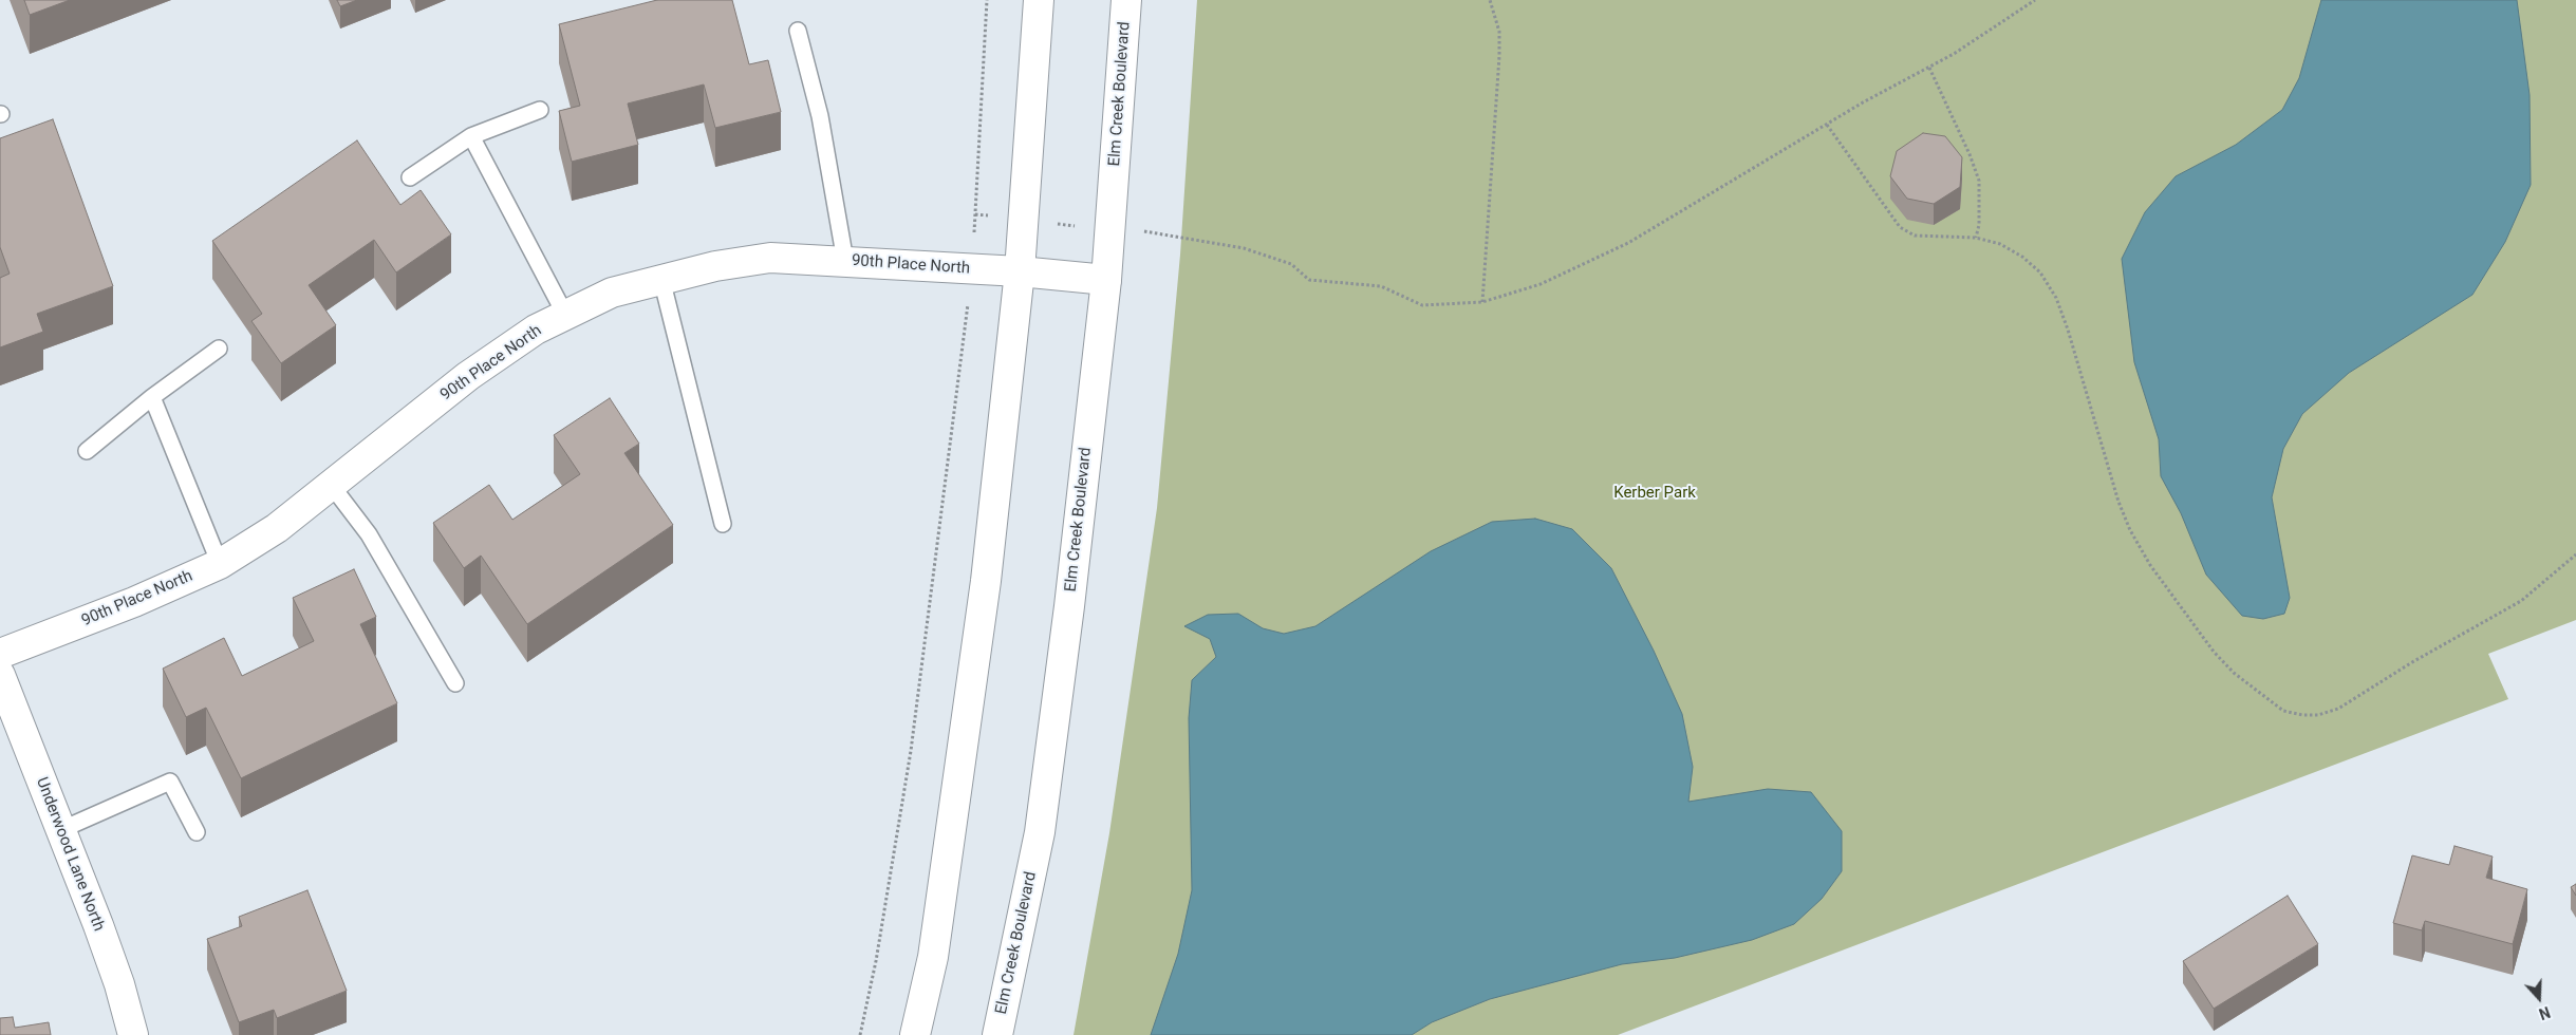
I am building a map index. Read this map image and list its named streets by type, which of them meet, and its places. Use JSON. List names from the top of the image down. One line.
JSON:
{"streets":{"main road":["Elm Creek Boulevard","90th Place North","Underwood Lane North"]},"crossings":[["Elm Creek Boulevard","90th Place North"]],"parks":["Kerber Park"],"north":"bottom"}
